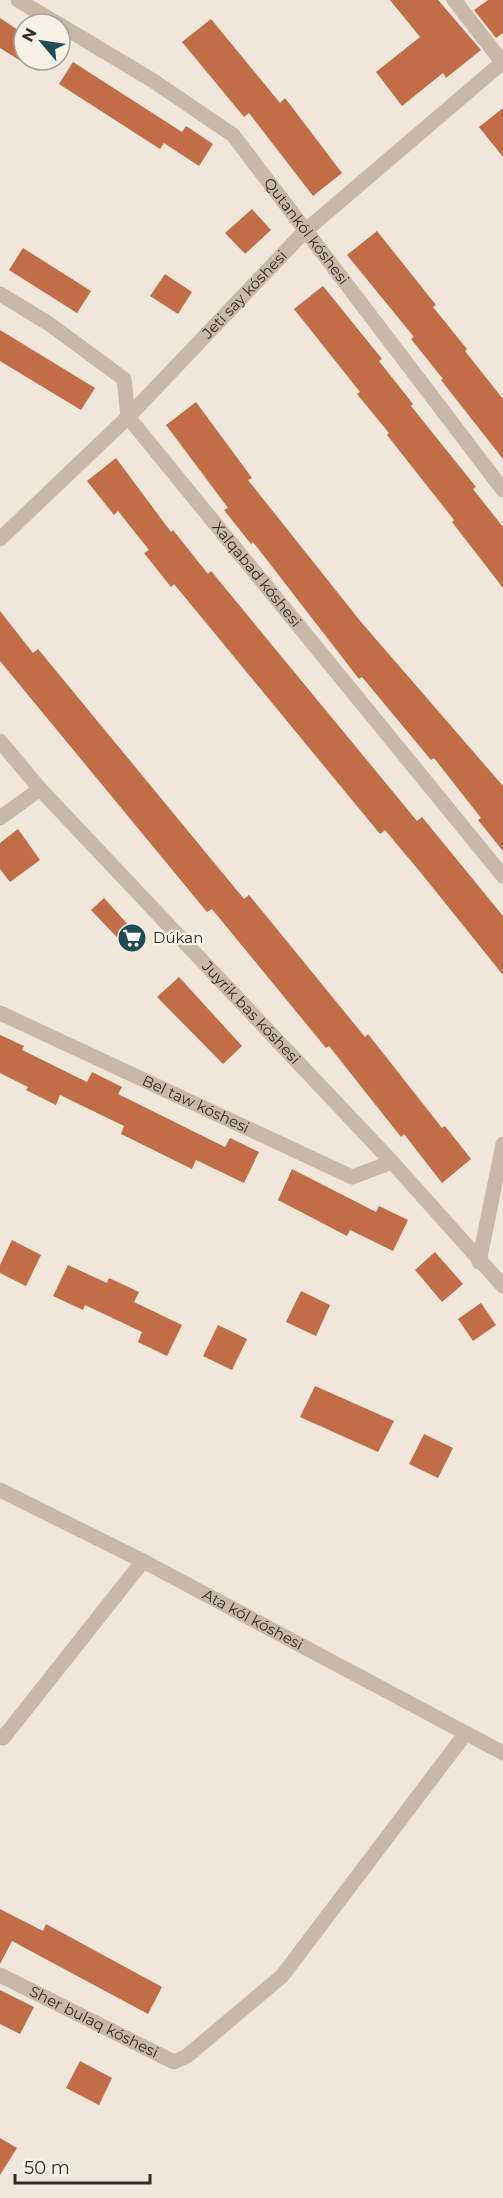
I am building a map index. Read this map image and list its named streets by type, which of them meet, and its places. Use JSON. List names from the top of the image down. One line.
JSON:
{"streets":{"street":["Qutankól kóshesi","Jeti say kóshesi","Xalqabad kóshesi","Juyrik bas kóshesi","Bel taw kóshesi","Ata kól kóshesi","Sher bulaq kóshesi"]},"crossings":[["Qutankól kóshesi","Jeti say kóshesi"],["Jeti say kóshesi","Xalqabad kóshesi"],["Juyrik bas kóshesi","Bel taw kóshesi"],["Ata kól kóshesi","Sher bulaq kóshesi"]],"places":{"supermarket":["Dúkan"]},"scale_bar":"50 m","north":"top left"}
